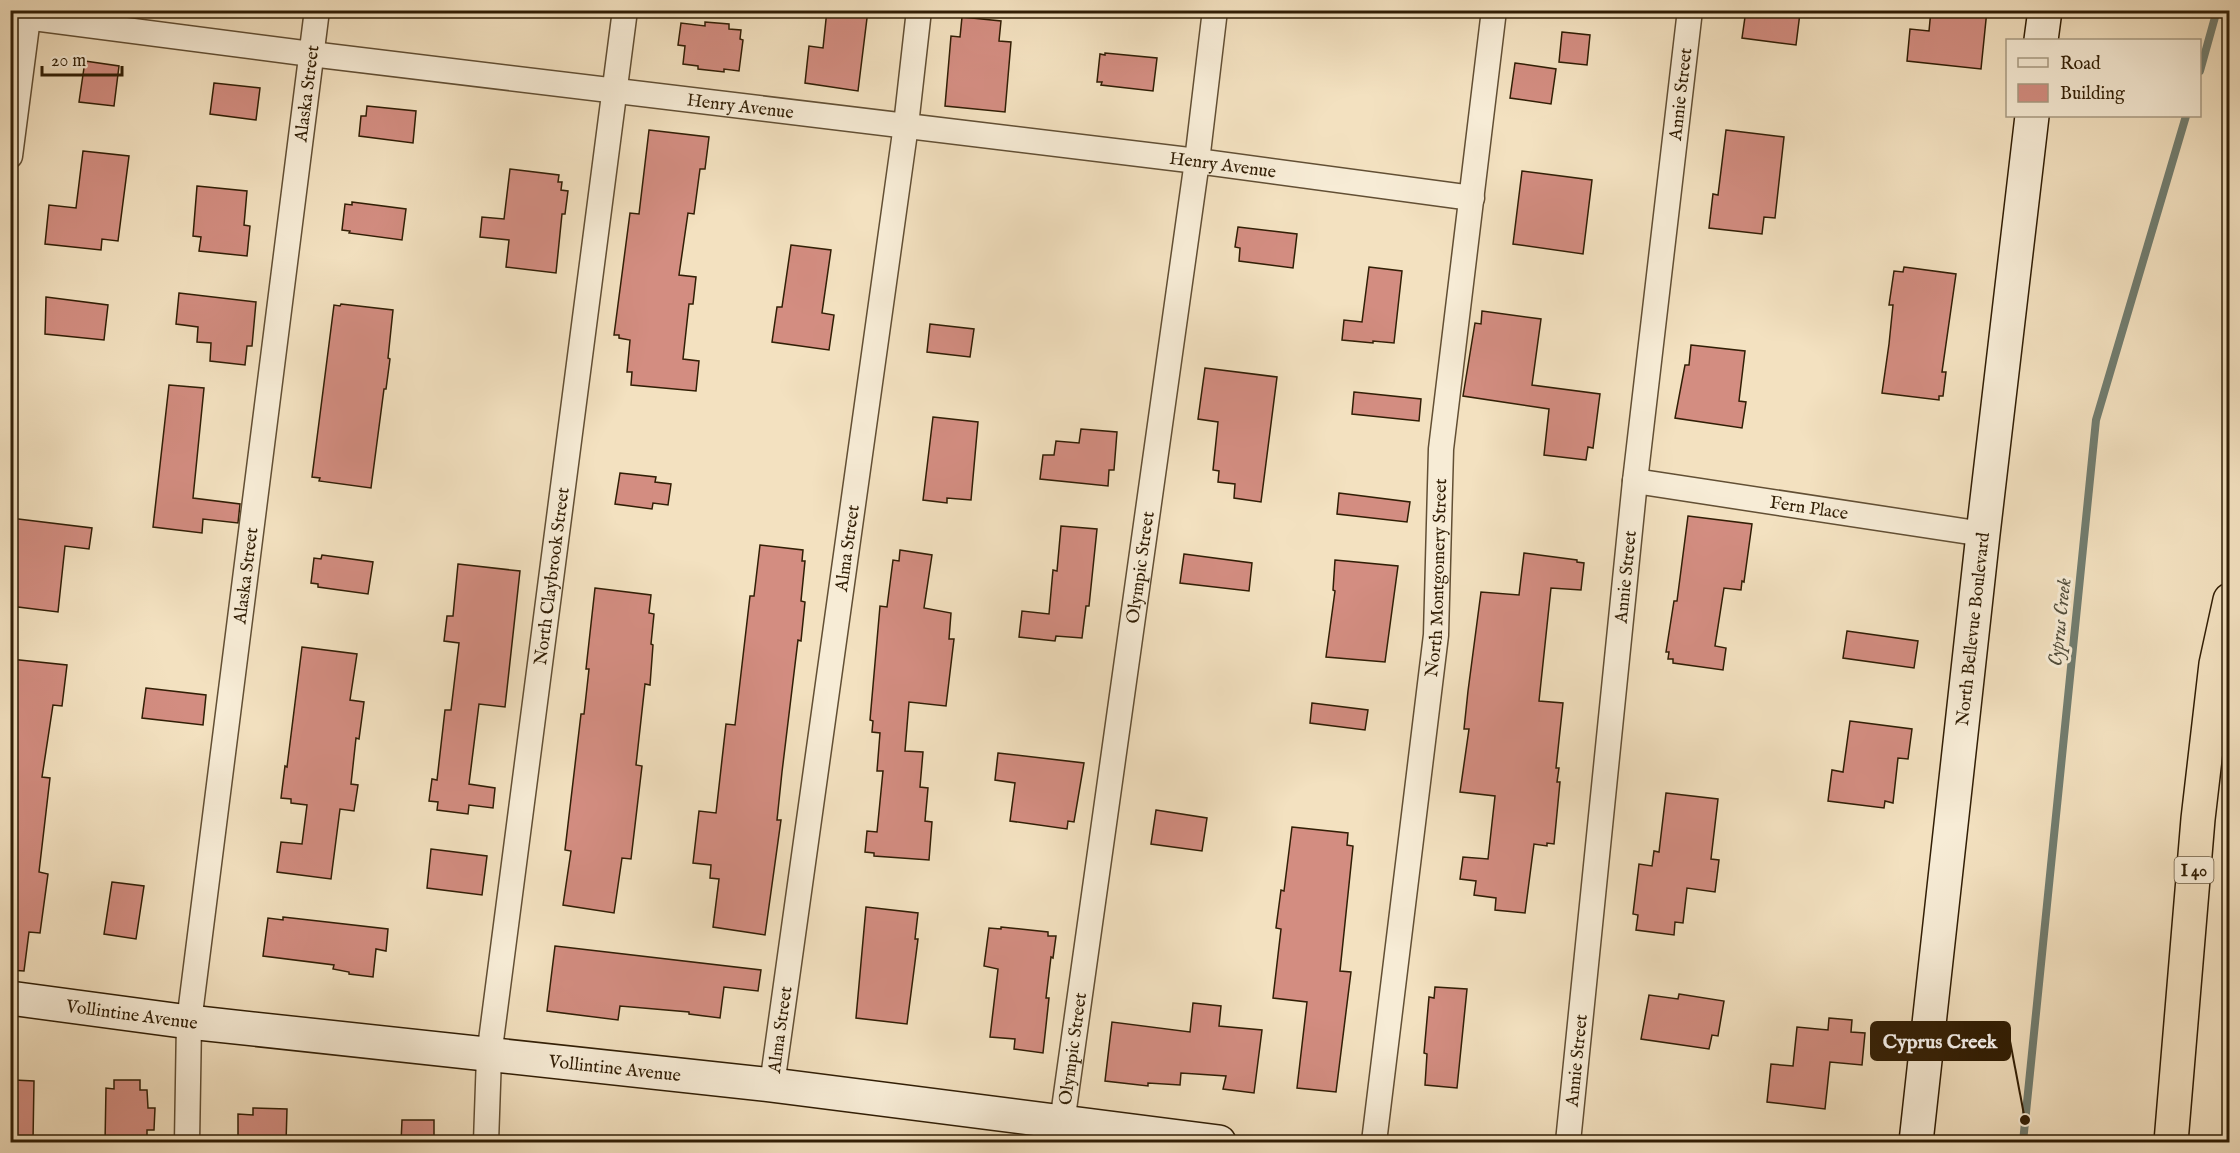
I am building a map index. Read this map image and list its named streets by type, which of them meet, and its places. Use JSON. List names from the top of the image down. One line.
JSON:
{"streets":{"highway":["I 40"],"street":["Annie Street","Alaska Street","Henry Avenue","Fern Place","Alma Street","Olympic Street","North Claybrook Street","North Montgomery Street","North Bellevue Boulevard","Vollintine Avenue"]},"crossings":[["Annie Street","Fern Place"],["Alaska Street","Henry Avenue"],["Alaska Street","Vollintine Avenue"],["Henry Avenue","Alma Street"],["Henry Avenue","Olympic Street"],["Henry Avenue","North Claybrook Street"],["Henry Avenue","North Montgomery Street"],["Fern Place","North Bellevue Boulevard"],["Alma Street","Vollintine Avenue"],["Olympic Street","Vollintine Avenue"],["North Claybrook Street","Vollintine Avenue"]],"water":["Cyprus Creek"],"places":["Cyprus Creek"],"legend":["Road","Building"],"scale_bar":"20 m"}
